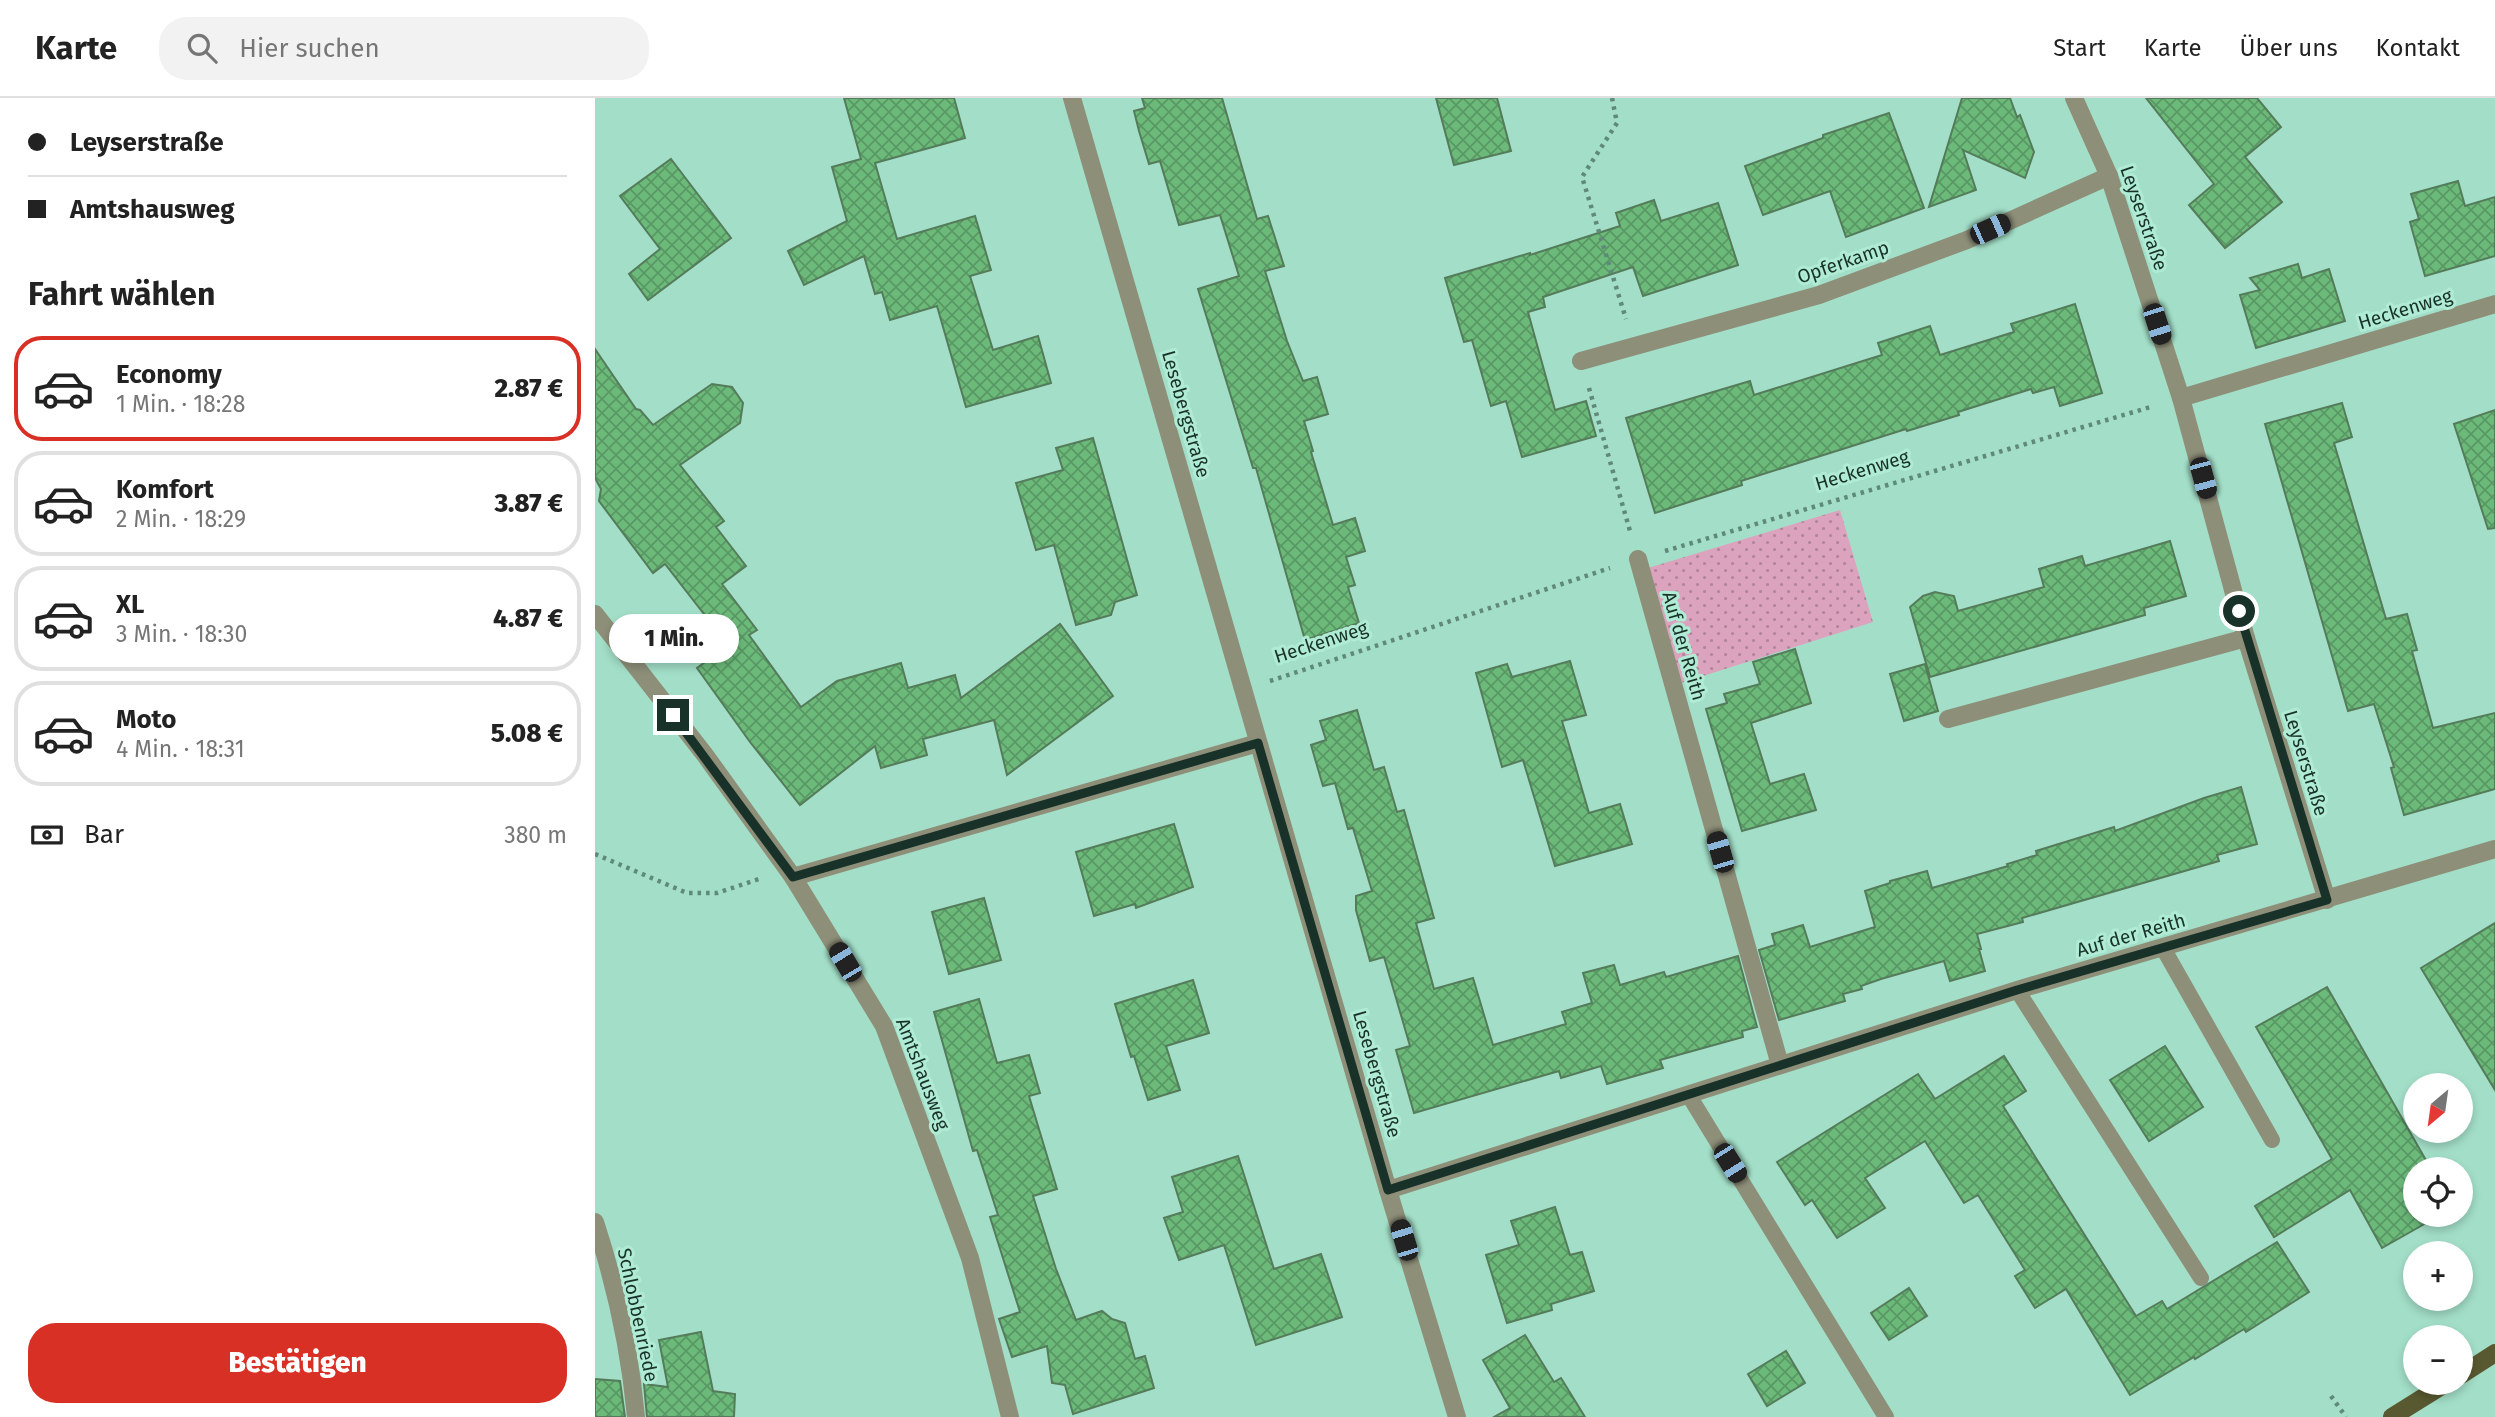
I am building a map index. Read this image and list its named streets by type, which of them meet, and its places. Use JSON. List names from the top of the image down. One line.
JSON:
{"streets":{"street":["Leyserstraße","Opferkamp","Heckenweg","Lesebergstraße","Auf der Reith","Amtshausweg","Schlobbenriede"]},"crossings":[["Leyserstraße","Opferkamp"],["Leyserstraße","Heckenweg"],["Leyserstraße","Auf der Reith"],["Heckenweg","Lesebergstraße"],["Heckenweg","Auf der Reith"],["Lesebergstraße","Auf der Reith"]],"north":"bottom left","page":{"header":"Karte","search":"Hier suchen","nav":["Start","Karte","Über uns","Kontakt"],"banner":["Leyserstraße","Amtshausweg"],"heading":"Fahrt wählen","list":[{"name":"Economy","note":"1 Min. · 18:28","value":"2.87 €"},{"name":"Komfort","note":"2 Min. · 18:29","value":"3.87 €"},{"name":"XL","note":"3 Min. · 18:30","value":"4.87 €"},{"name":"Moto","note":"4 Min. · 18:31","value":"5.08 €"}],"bubble":"1 Min.","pay":["Bar","380 m"],"map_buttons":["+","−"],"buttons":"Bestätigen"}}
